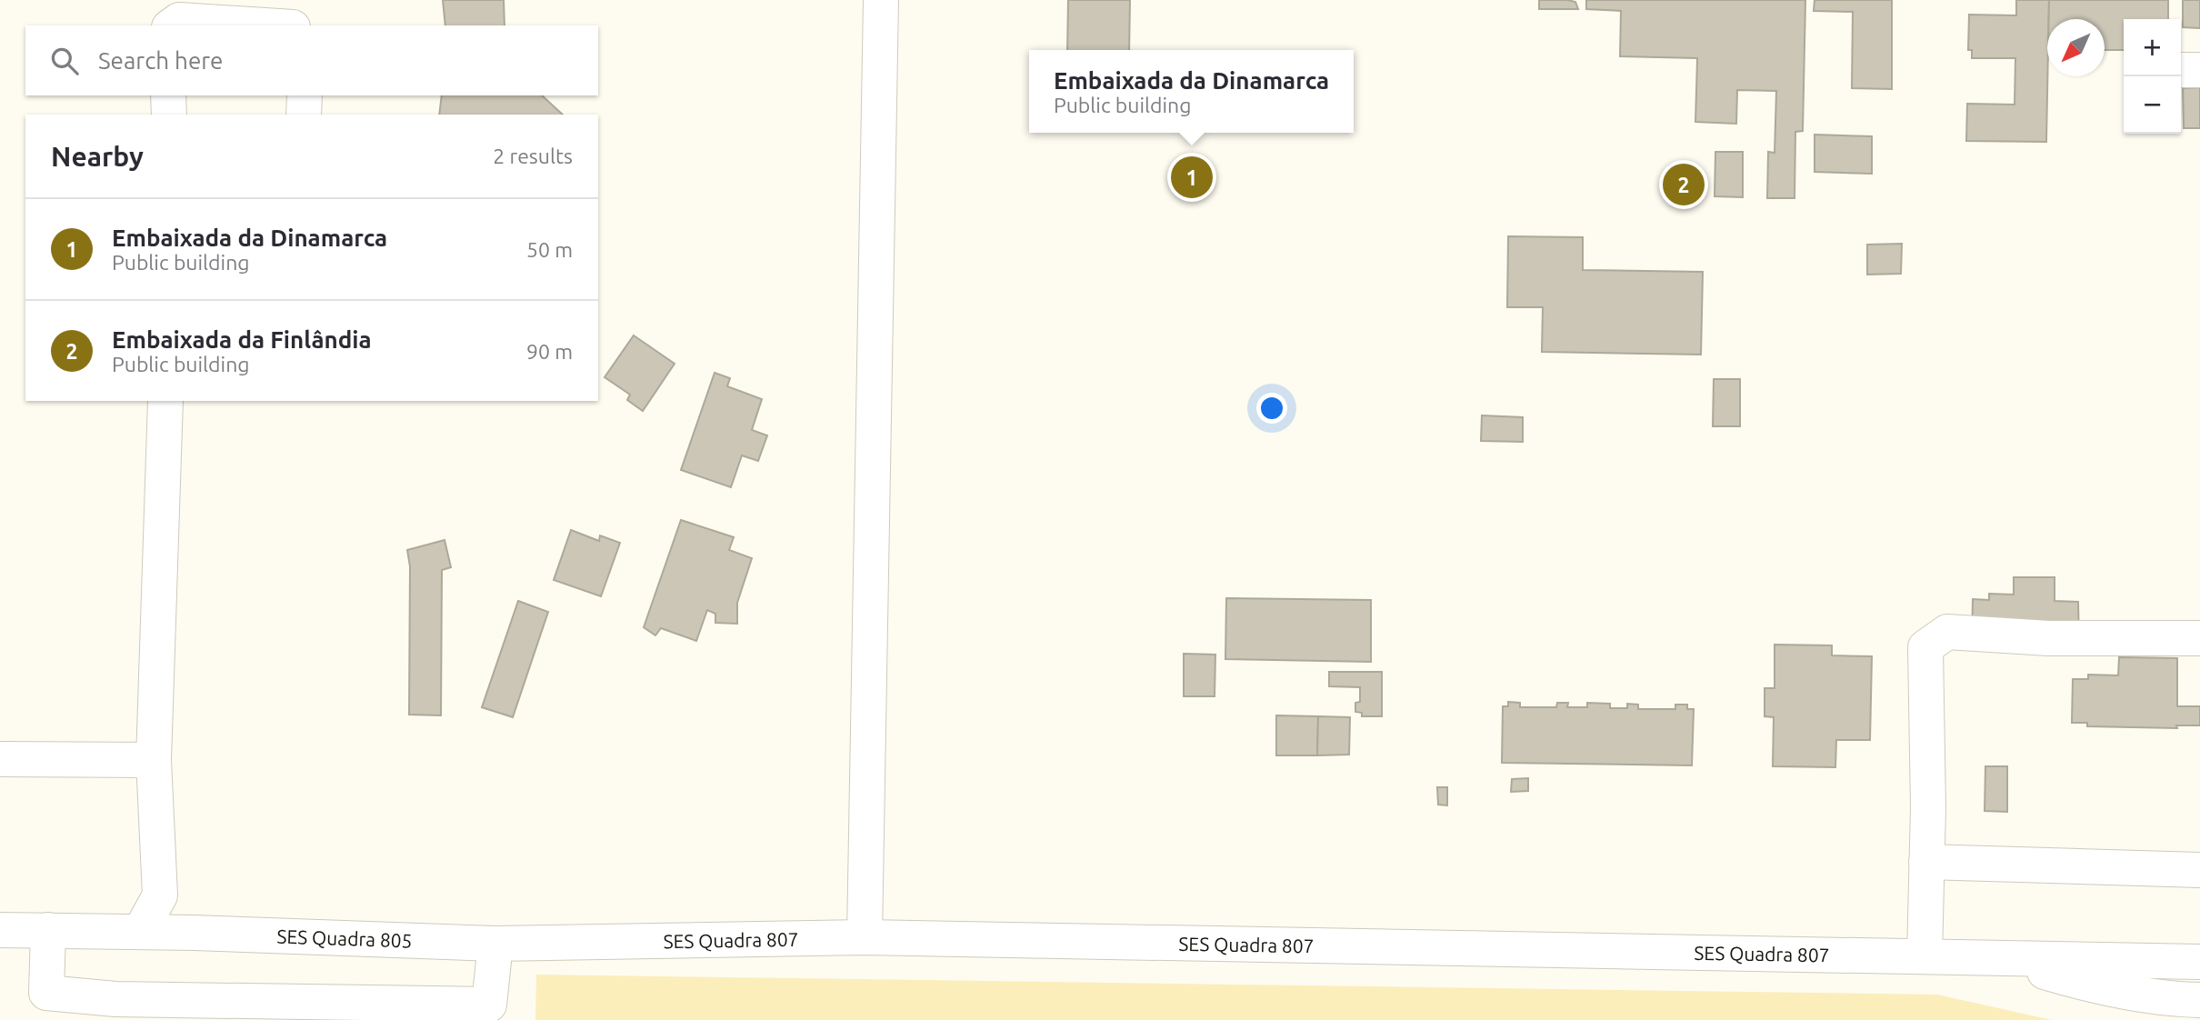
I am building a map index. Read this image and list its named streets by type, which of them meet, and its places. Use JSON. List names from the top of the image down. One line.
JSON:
{"streets":{"street":["SES Quadra 805","SES Quadra 807"]},"crossings":[["SES Quadra 805","SES Quadra 807"]],"north":"bottom left","page":{"map_buttons":["+","−"],"search":"Search here","popup":["Embaixada da Dinamarca","Public building"],"heading":["Nearby","2 results"],"pins":["1","2"],"list":[{"mark":"1","name":"Embaixada da Dinamarca","note":"Public building","value":"50 m"},{"mark":"2","name":"Embaixada da Finlândia","note":"Public building","value":"90 m"}]}}
